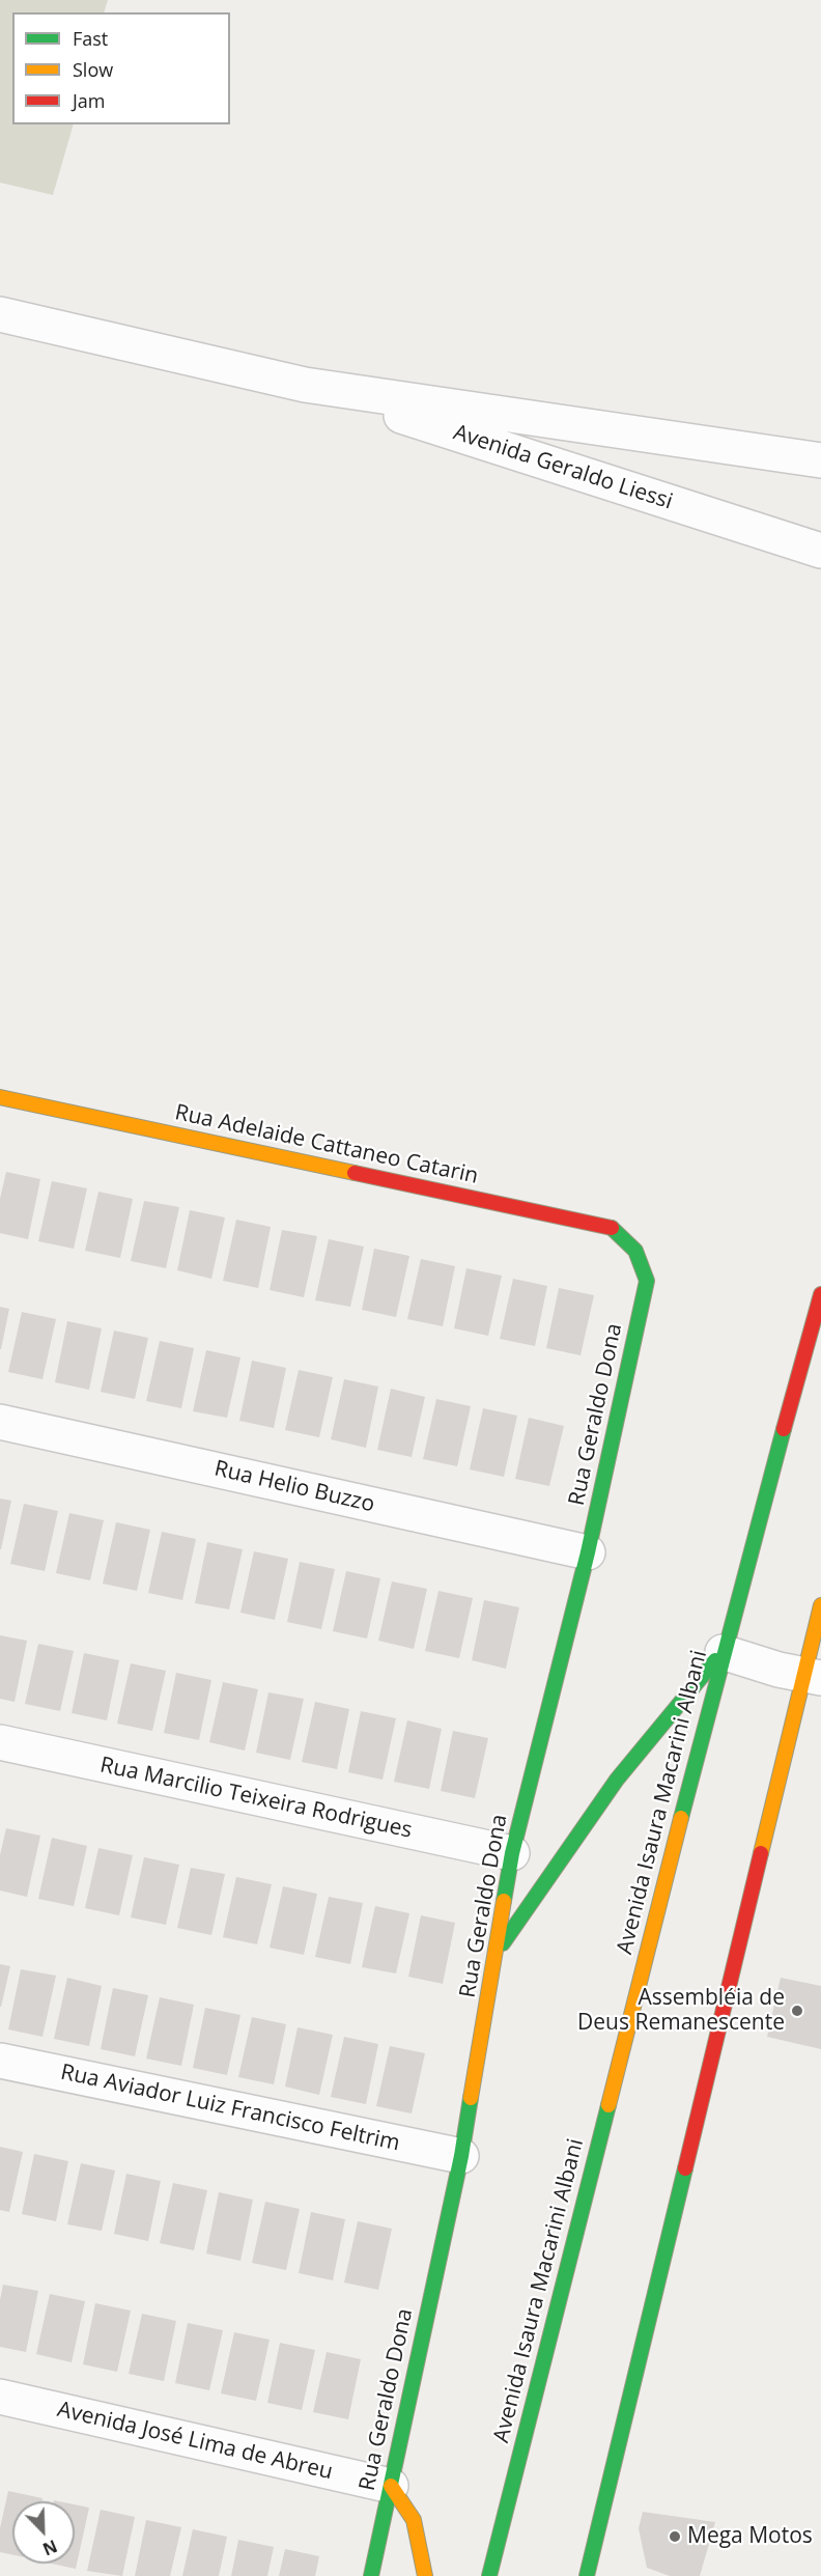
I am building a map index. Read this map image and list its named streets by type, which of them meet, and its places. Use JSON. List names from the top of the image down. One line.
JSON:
{"streets":{"street":["Avenida Geraldo Liessi","Rua Adelaide Cattaneo Catarin","Rua Geraldo Dona","Rua Helio Buzzo","Rua Marcilio Teixeira Rodrigues","Avenida Isaura Macarini Albani","Rua Aviador Luiz Francisco Feltrim","Avenida José Lima de Abreu"]},"crossings":[["Rua Adelaide Cattaneo Catarin","Rua Geraldo Dona"],["Rua Geraldo Dona","Rua Helio Buzzo"],["Rua Geraldo Dona","Rua Marcilio Teixeira Rodrigues"],["Rua Geraldo Dona","Rua Aviador Luiz Francisco Feltrim"],["Rua Geraldo Dona","Avenida José Lima de Abreu"]],"places":["Assembléia de Deus Remanescente","Mega Motos"],"legend":["Fast","Slow","Jam"],"north":"bottom right"}
